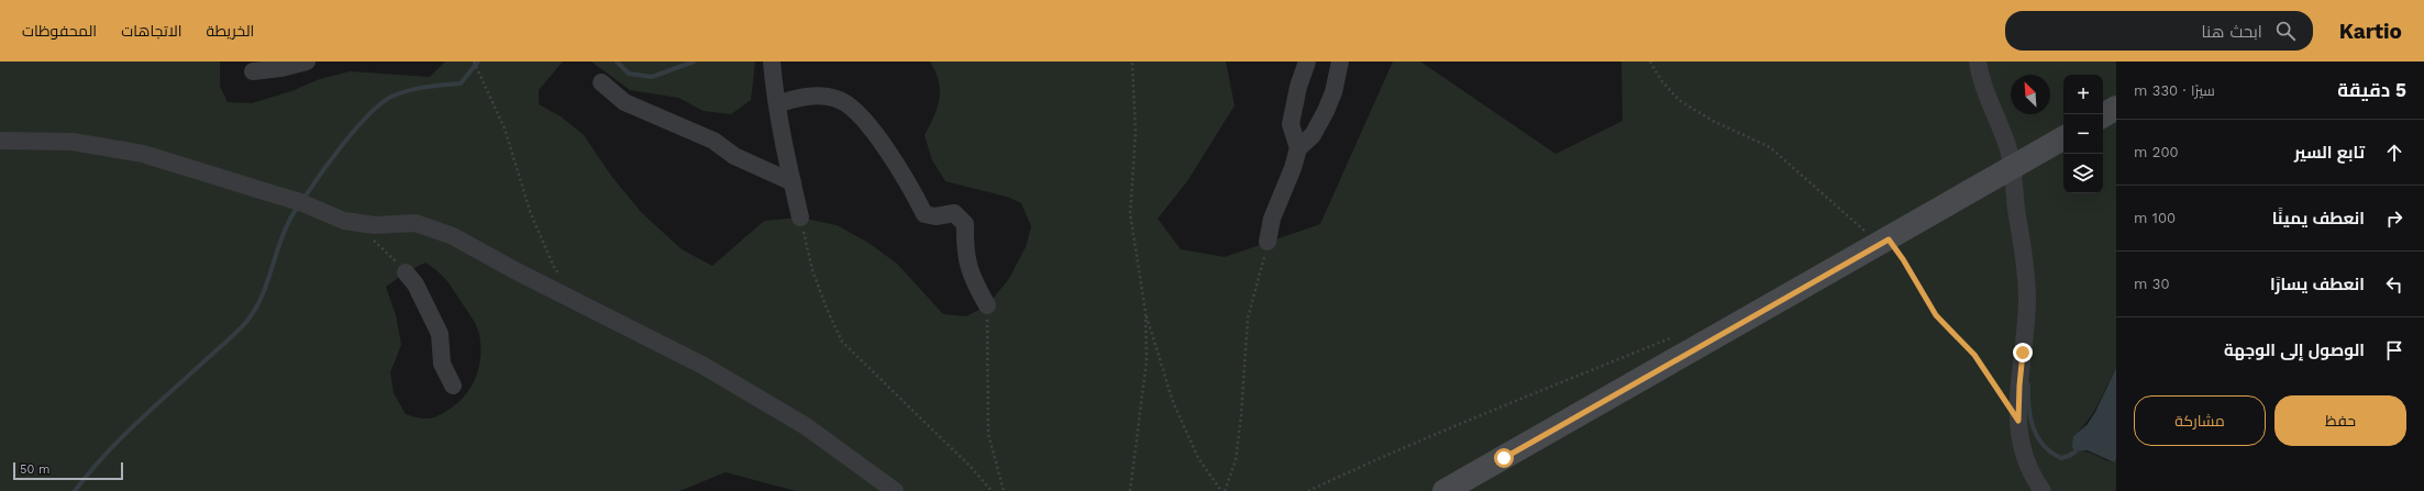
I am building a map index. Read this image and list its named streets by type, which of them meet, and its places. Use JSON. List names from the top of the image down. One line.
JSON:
{"scale_bar":"50 m","north":"top left","page":{"header":"Kartio","search":"ابحث هنا","nav":["الخريطة","الاتجاهات","المحفوظات"],"heading":["5 دقيقة","سيرًا · 330 m"],"map_buttons":["+","−"],"list":[["تابع السير","200 m"],["انعطف يمينًا","100 m"],["انعطف يسارًا","30 m"],"الوصول إلى الوجهة"],"buttons":["حفظ","مشاركة"],"scale":"50 m"}}
